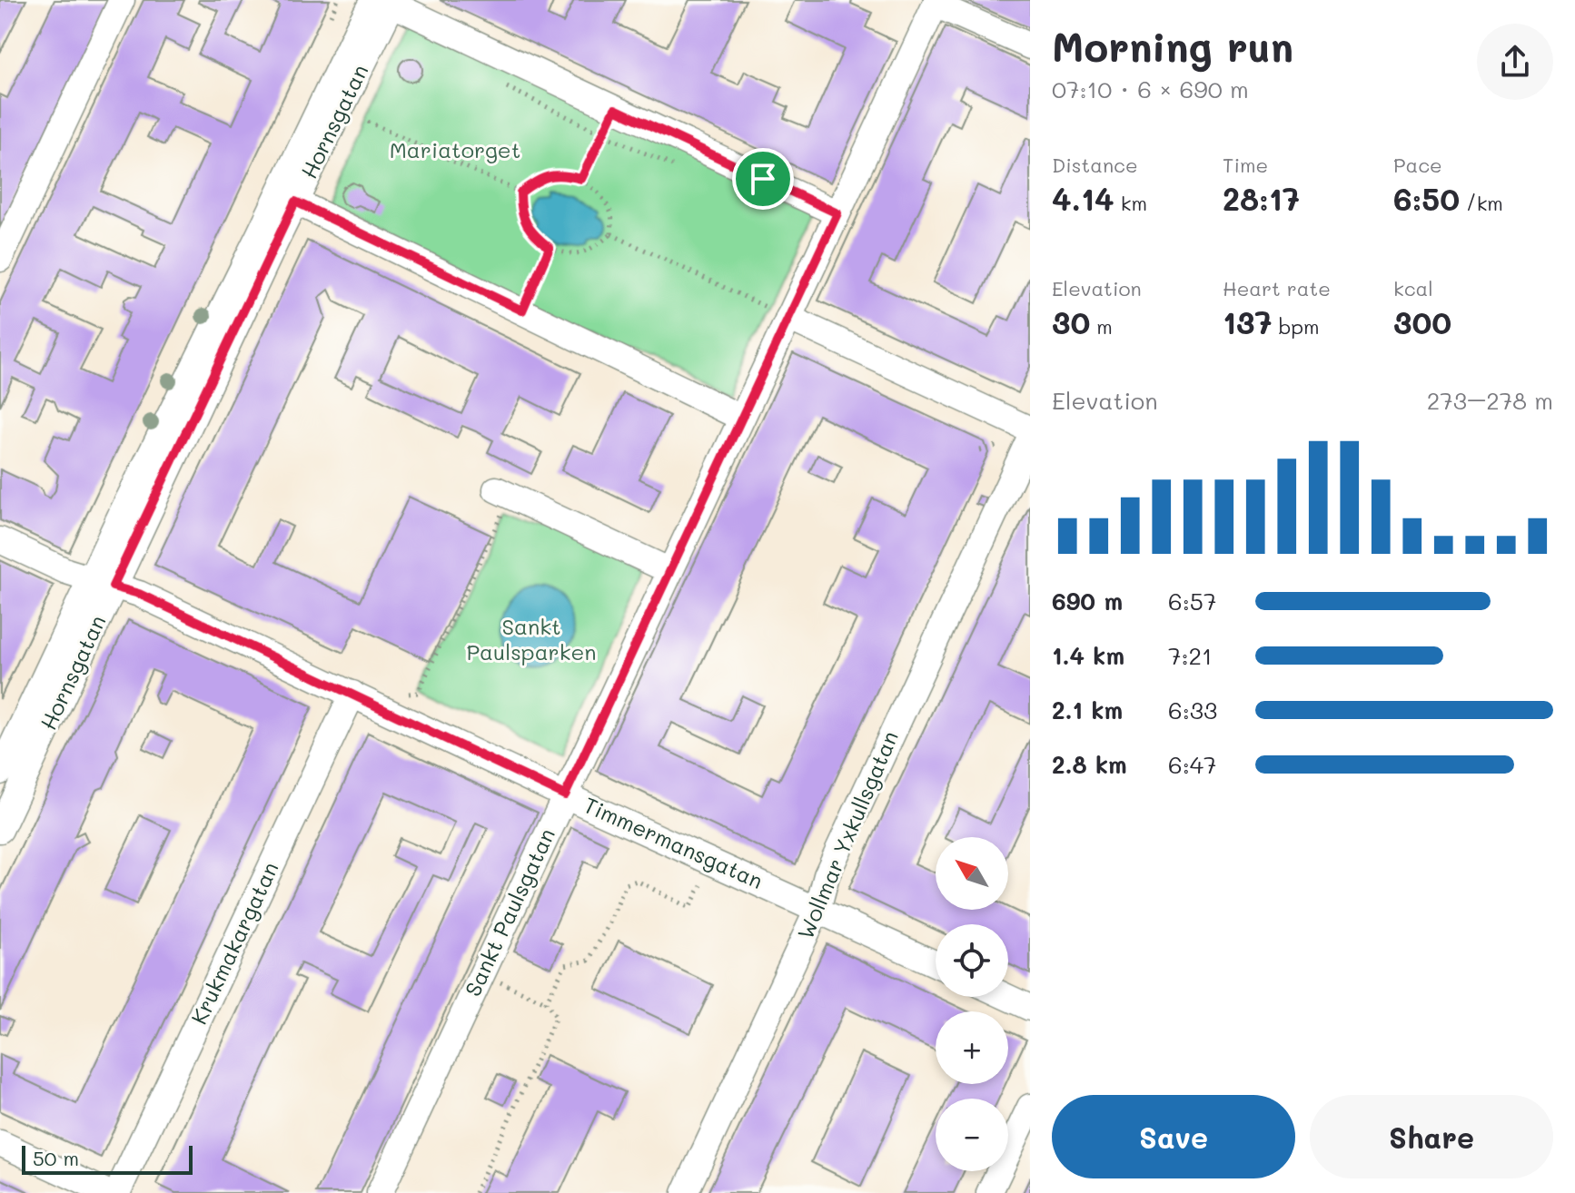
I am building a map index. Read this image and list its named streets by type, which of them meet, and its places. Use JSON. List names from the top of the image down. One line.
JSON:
{"streets":{"street":["Hornsgatan","Wollmar Yxkullsgatan","Timmermansgatan","Sankt Paulsgatan","Krukmakargatan"]},"crossings":[["Hornsgatan","Timmermansgatan"],["Wollmar Yxkullsgatan","Timmermansgatan"],["Timmermansgatan","Sankt Paulsgatan"],["Timmermansgatan","Krukmakargatan"]],"parks":["Mariatorget","Sankt Paulsparken"],"scale_bar":"50 m","north":"top left","page":{"heading":["Morning run","07:10 · 6 × 690 m"],"stats":[["Distance","4.14 km"],["Time","28:17"],["Pace","6:50 /km"],["Elevation","30 m"],["Heart rate","137 bpm"],["kcal","300"]],"chart":["Elevation","273–278 m"],"list":[{"name":"690 m","note":"6:57"},{"name":"1.4 km","note":"7:21"},{"name":"2.1 km","note":"6:33"},{"name":"2.8 km","note":"6:47"}],"map_buttons":["+","−"],"buttons":["Save","Share"],"scale":"50 m"}}
